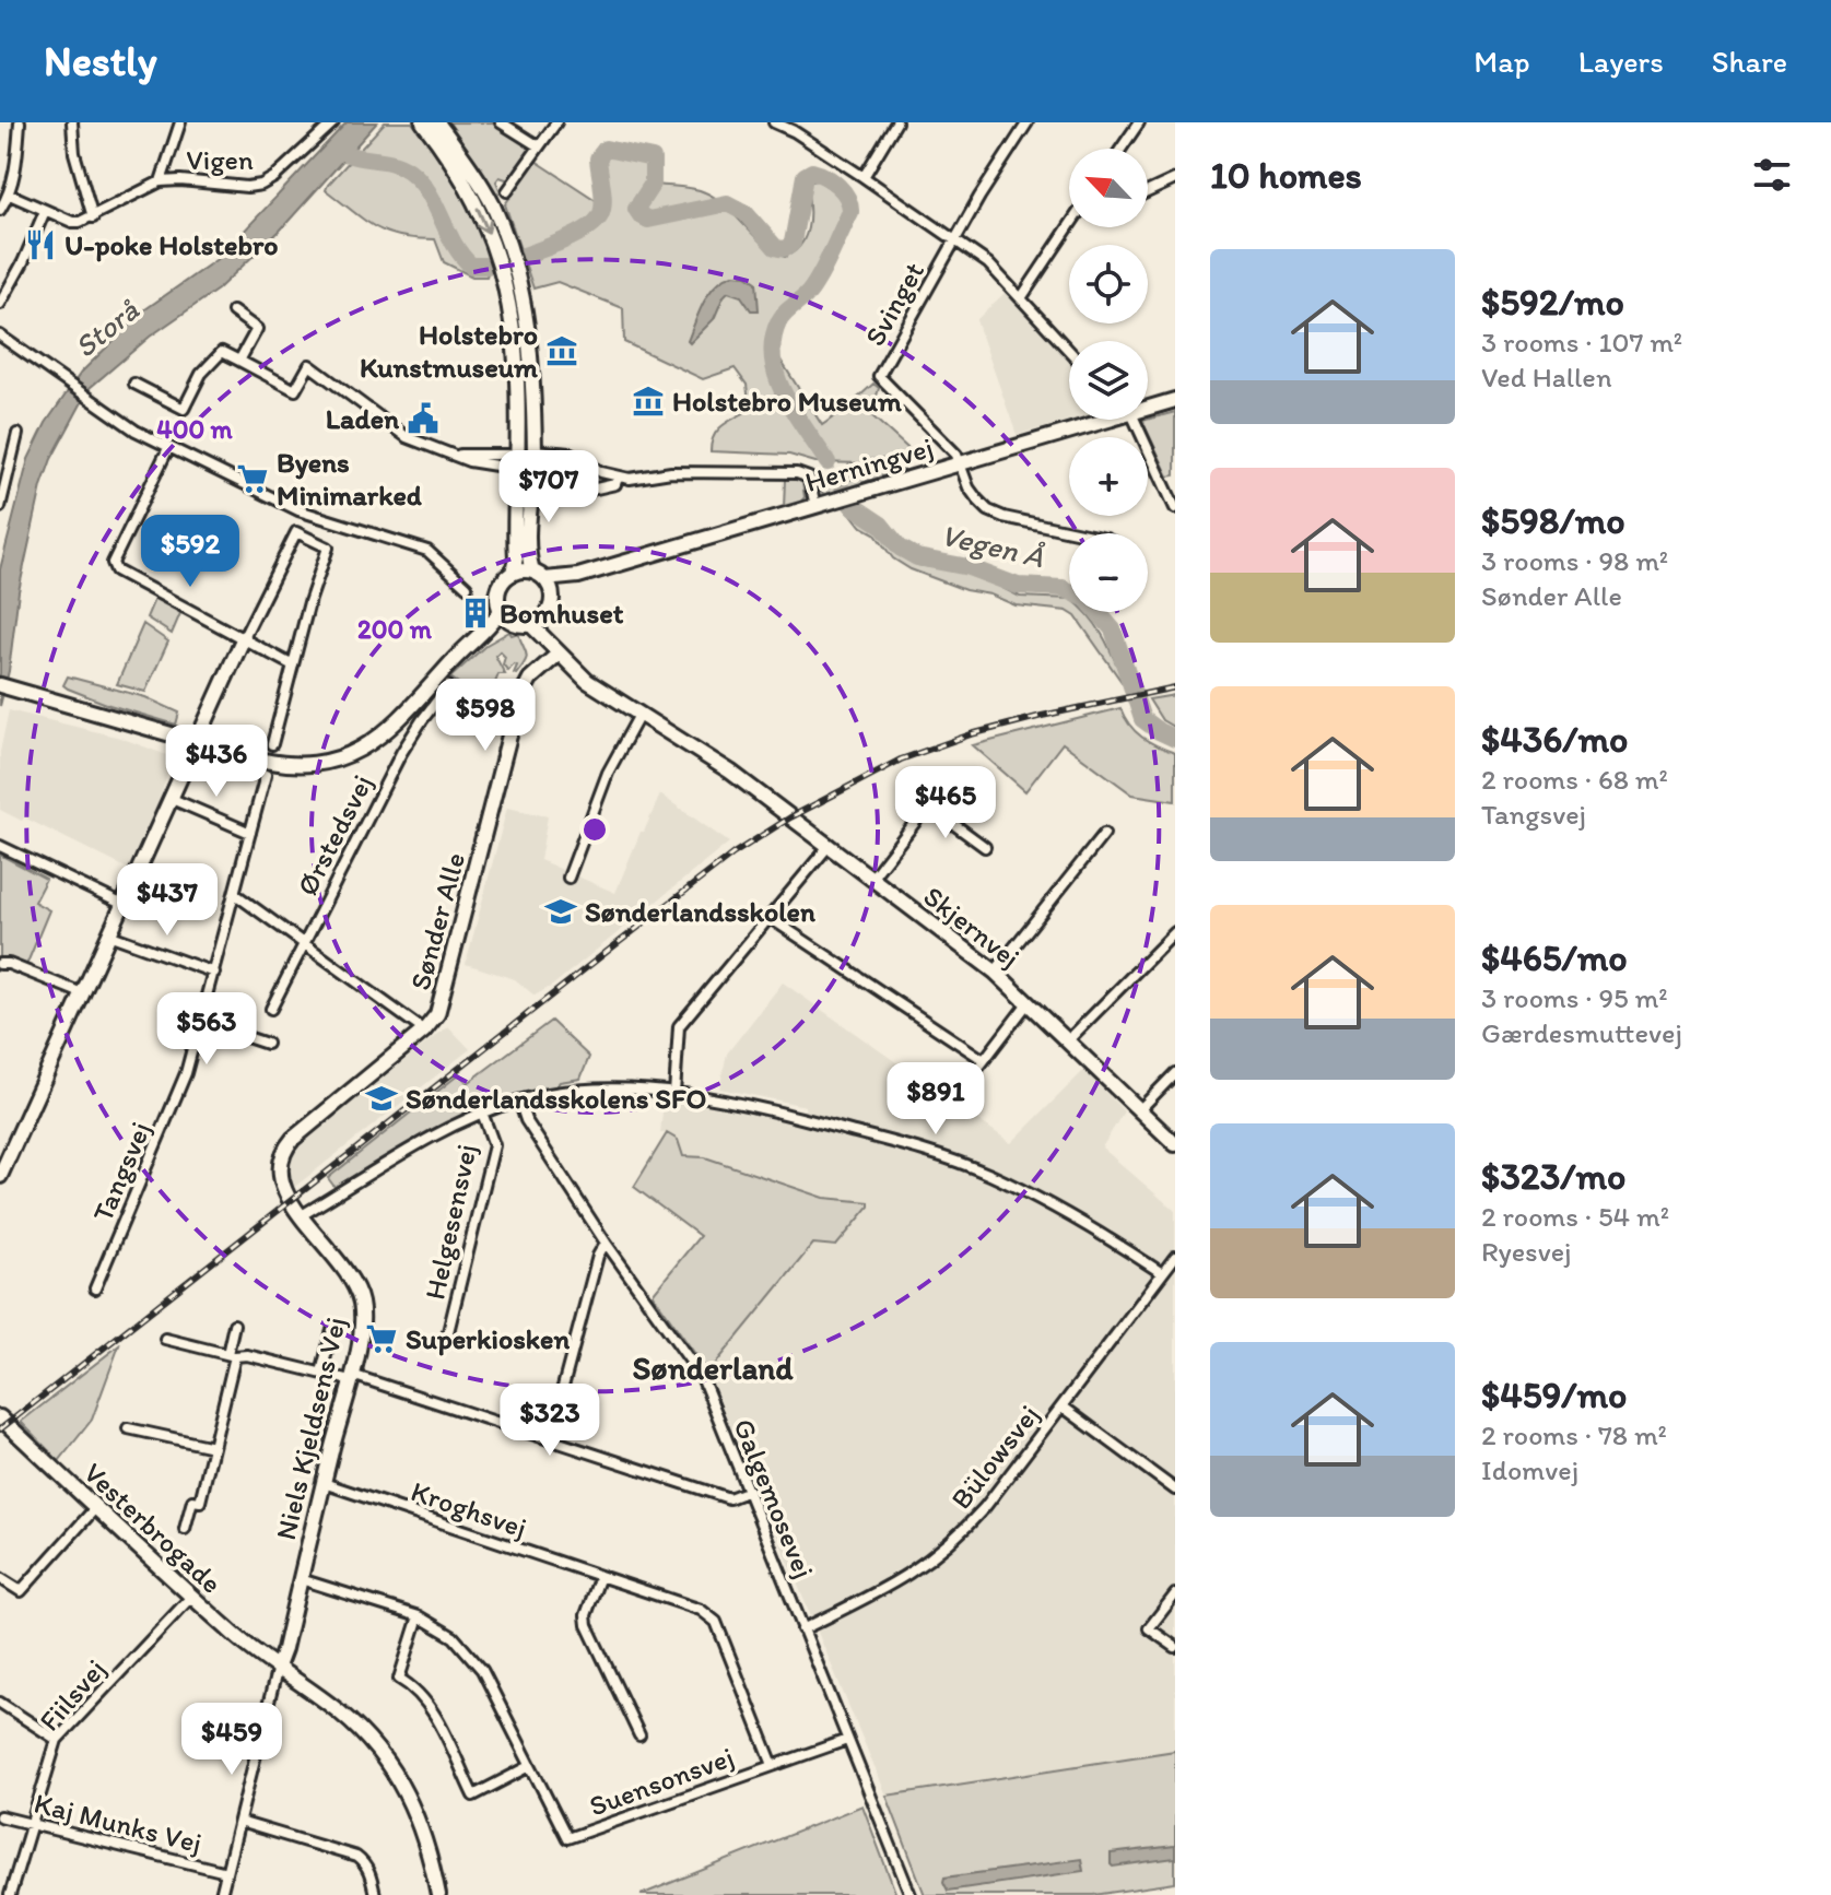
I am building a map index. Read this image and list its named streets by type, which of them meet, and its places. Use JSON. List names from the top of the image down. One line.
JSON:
{"streets":{"street":["Vigen","Svinget","Herningvej","Ørstedsvej","Sønder Alle","Skjernvej","Tangsvej","Helgesensvej","Niels Kjeldsens Vej","Bülowsvej","Galgemosevej","Kroghsvej","Vesterbrogade","Fiilsvej","Suensonsvej","Kaj Munks Vej"]},"crossings":[["Svinget","Herningvej"],["Sønder Alle","Skjernvej"],["Sønder Alle","Niels Kjeldsens Vej"],["Niels Kjeldsens Vej","Kroghsvej"],["Niels Kjeldsens Vej","Vesterbrogade"],["Niels Kjeldsens Vej","Suensonsvej"],["Bülowsvej","Galgemosevej"],["Galgemosevej","Suensonsvej"],["Kroghsvej","Suensonsvej"],["Vesterbrogade","Fiilsvej"],["Fiilsvej","Kaj Munks Vej"]],"districts":["Sønderland"],"water":["Storå","Vegen Å"],"places":{"restaurant":["U-poke Holstebro"],"museum":["Holstebro Kunstmuseum","Holstebro Museum"],"public building":["Laden"],"supermarket":["Byens Minimarked","Superkiosken"],"building":["Bomhuset"],"school or university":["Sønderlandsskolen","Sønderlandsskolens SFO"]},"north":"top left","page":{"header":"Nestly","nav":["Map","Layers","Share"],"heading":"10 homes","map_buttons":["+","−"],"list":[{"name":"$592/mo","note":"3 rooms · 107 m² · Ved Hallen"},{"name":"$598/mo","note":"3 rooms · 98 m² · Sønder Alle"},{"name":"$436/mo","note":"2 rooms · 68 m² · Tangsvej"},{"name":"$465/mo","note":"3 rooms · 95 m² · Gærdesmuttevej"},{"name":"$323/mo","note":"2 rooms · 54 m² · Ryesvej"},{"name":"$459/mo","note":"2 rooms · 78 m² · Idomvej"}],"price":["$707","$592","$598","$436","$465","$437","$563","$891","$323","$459"]},"rings":["400 m","200 m"]}
